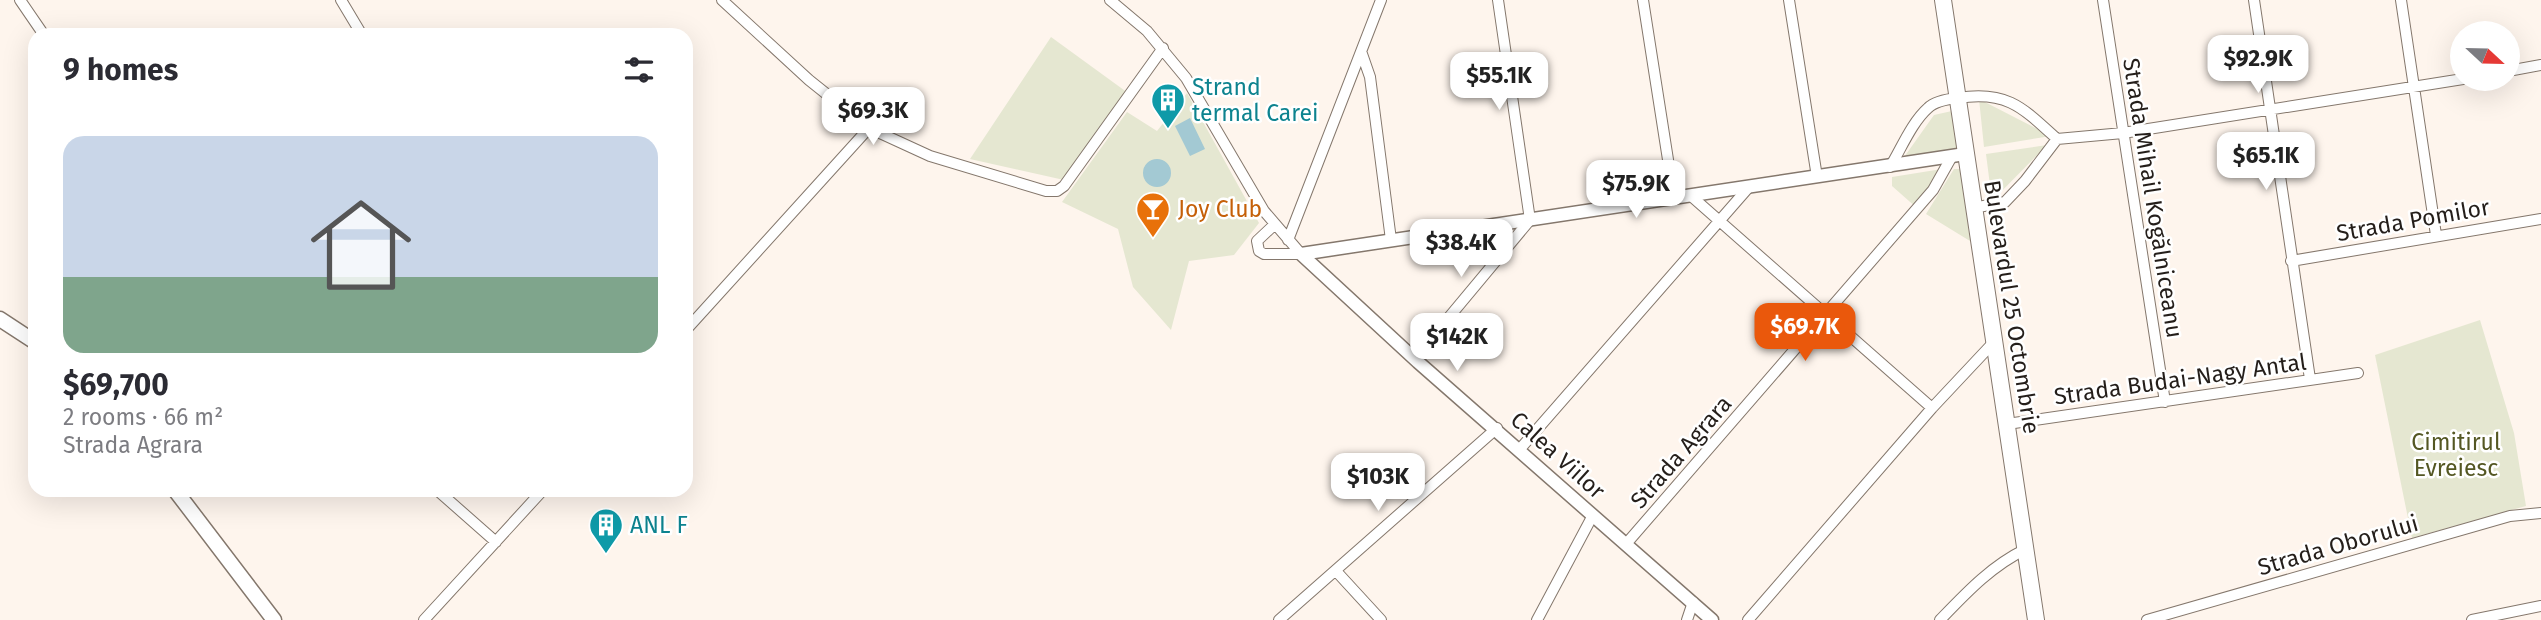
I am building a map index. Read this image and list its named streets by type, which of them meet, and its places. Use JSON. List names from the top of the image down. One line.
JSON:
{"streets":{"main road":["Bulevardul 25 Octombrie"],"street":["Strada Mihail Kogălniceanu","Strada Pomilor","Strada Budai-Nagy Antal","Strada Agrara","Calea Viilor","Strada Oborului"]},"crossings":[["Strada Mihail Kogălniceanu","Strada Budai-Nagy Antal"],["Bulevardul 25 Octombrie","Strada Budai-Nagy Antal"],["Bulevardul 25 Octombrie","Strada Agrara"],["Strada Agrara","Calea Viilor"]],"parks":["Cimitirul Evreiesc"],"places":{"building":["Strand termal Carei","ANL F"],"bar":["Joy Club"]},"north":"right","page":{"heading":"9 homes","price":["$92.9K","$55.1K","$69.3K","$65.1K","$75.9K","$38.4K","$69.7K","$142K","$103K"],"list":[{"name":"$69,700","note":"2 rooms · 66 m² · Strada Agrara"}]}}
